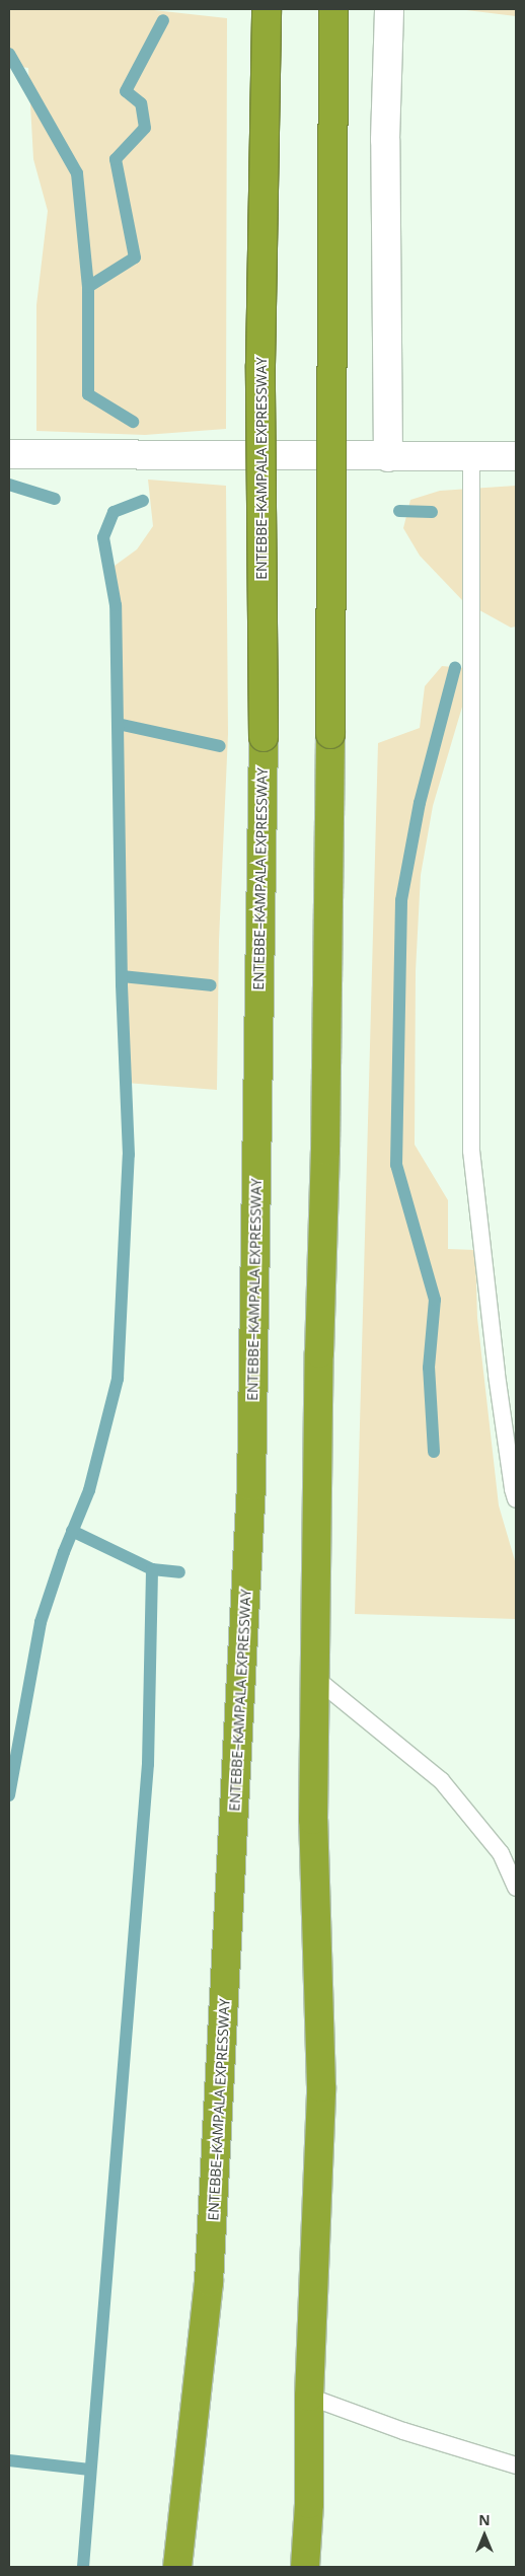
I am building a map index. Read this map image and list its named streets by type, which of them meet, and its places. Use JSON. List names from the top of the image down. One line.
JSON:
{"streets":{"highway":["ENTEBBE–KAMPALA EXPRESSWAY"]},"north":"top"}
